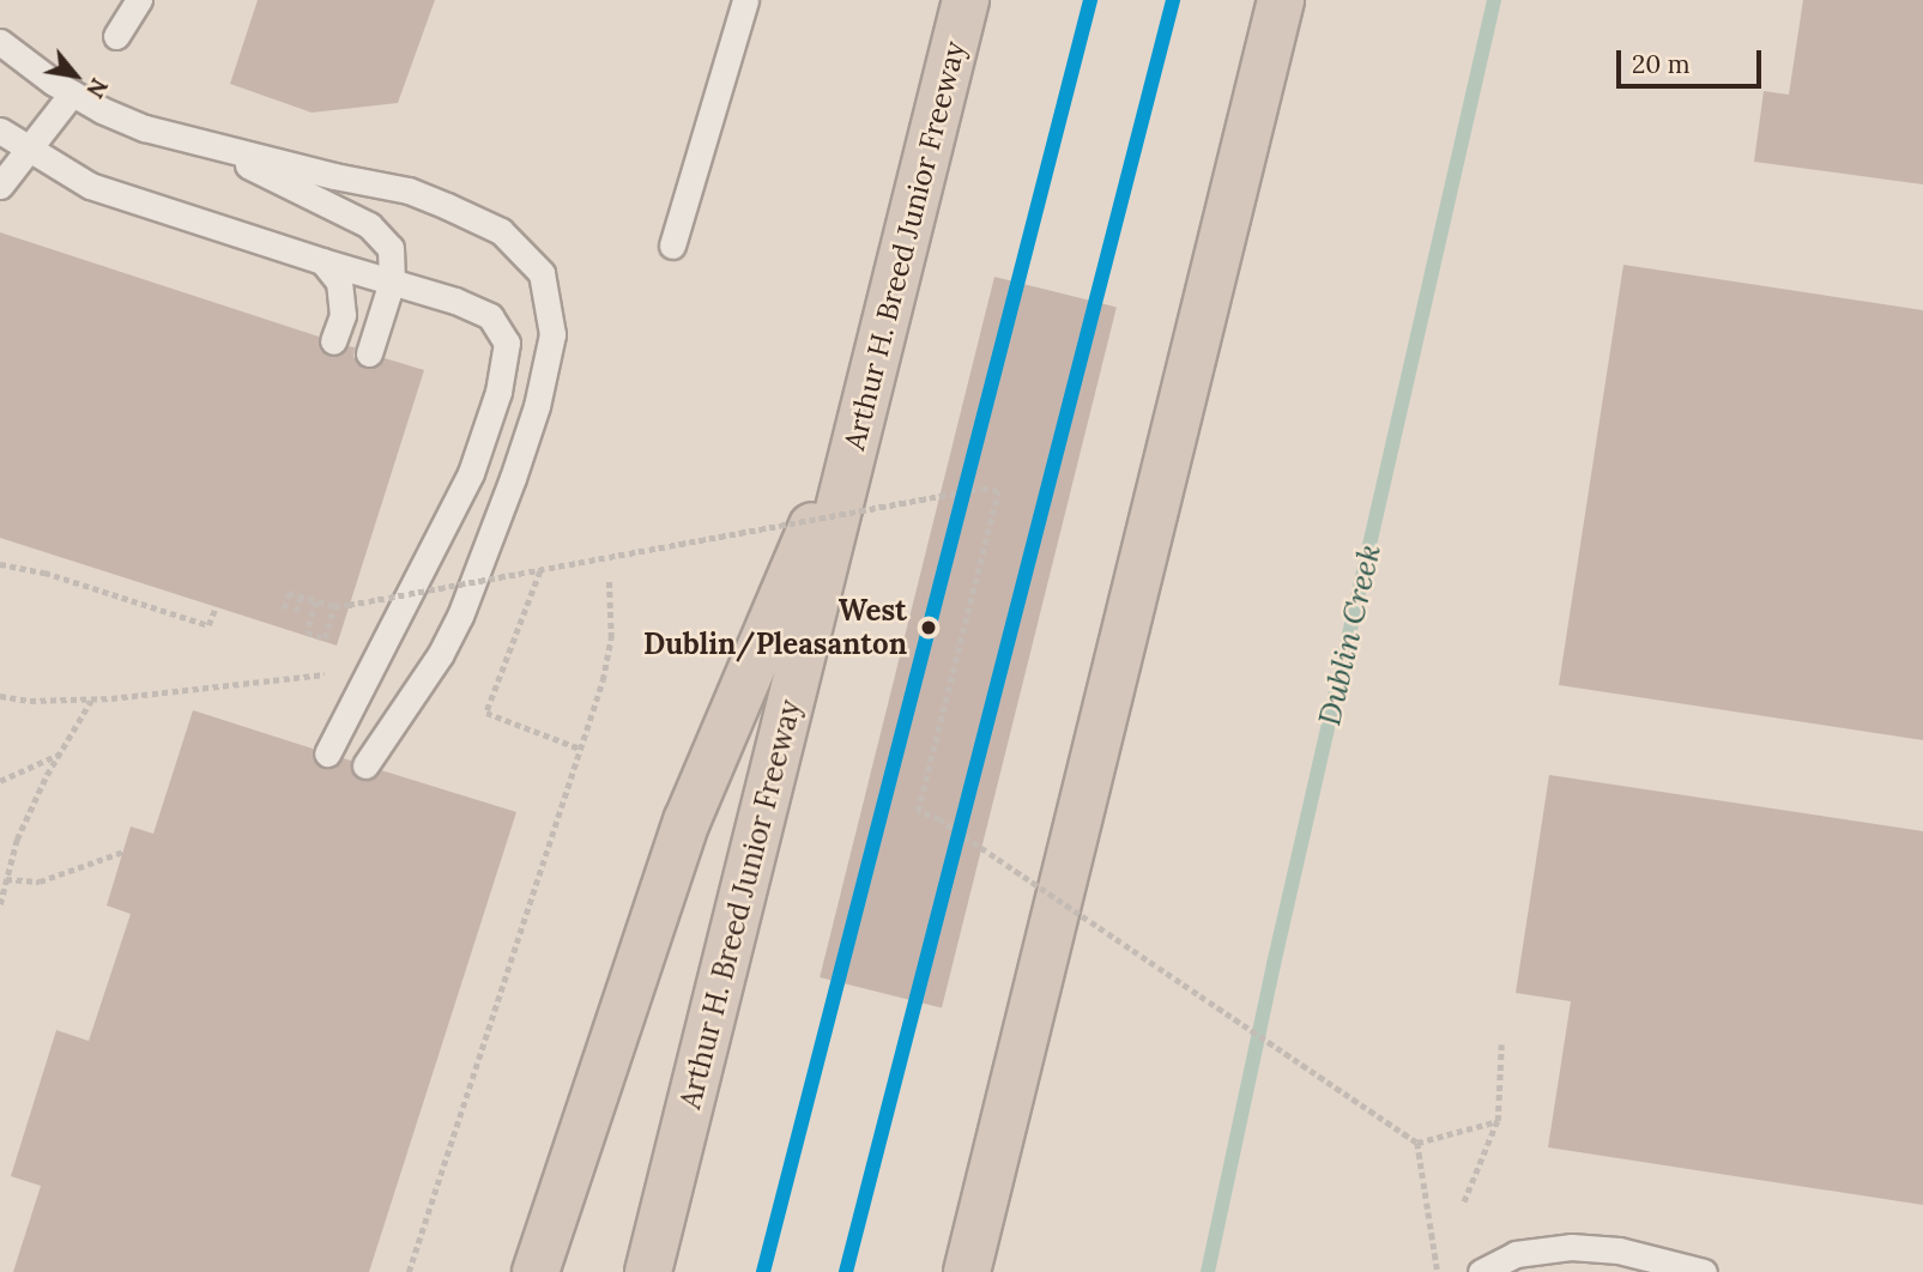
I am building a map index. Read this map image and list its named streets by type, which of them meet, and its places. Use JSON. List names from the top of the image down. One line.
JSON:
{"streets":{"highway":["Arthur H. Breed Junior Freeway"]},"water":["Dublin Creek"],"places":["West Dublin/Pleasanton"],"scale_bar":"20 m","north":"bottom right"}
